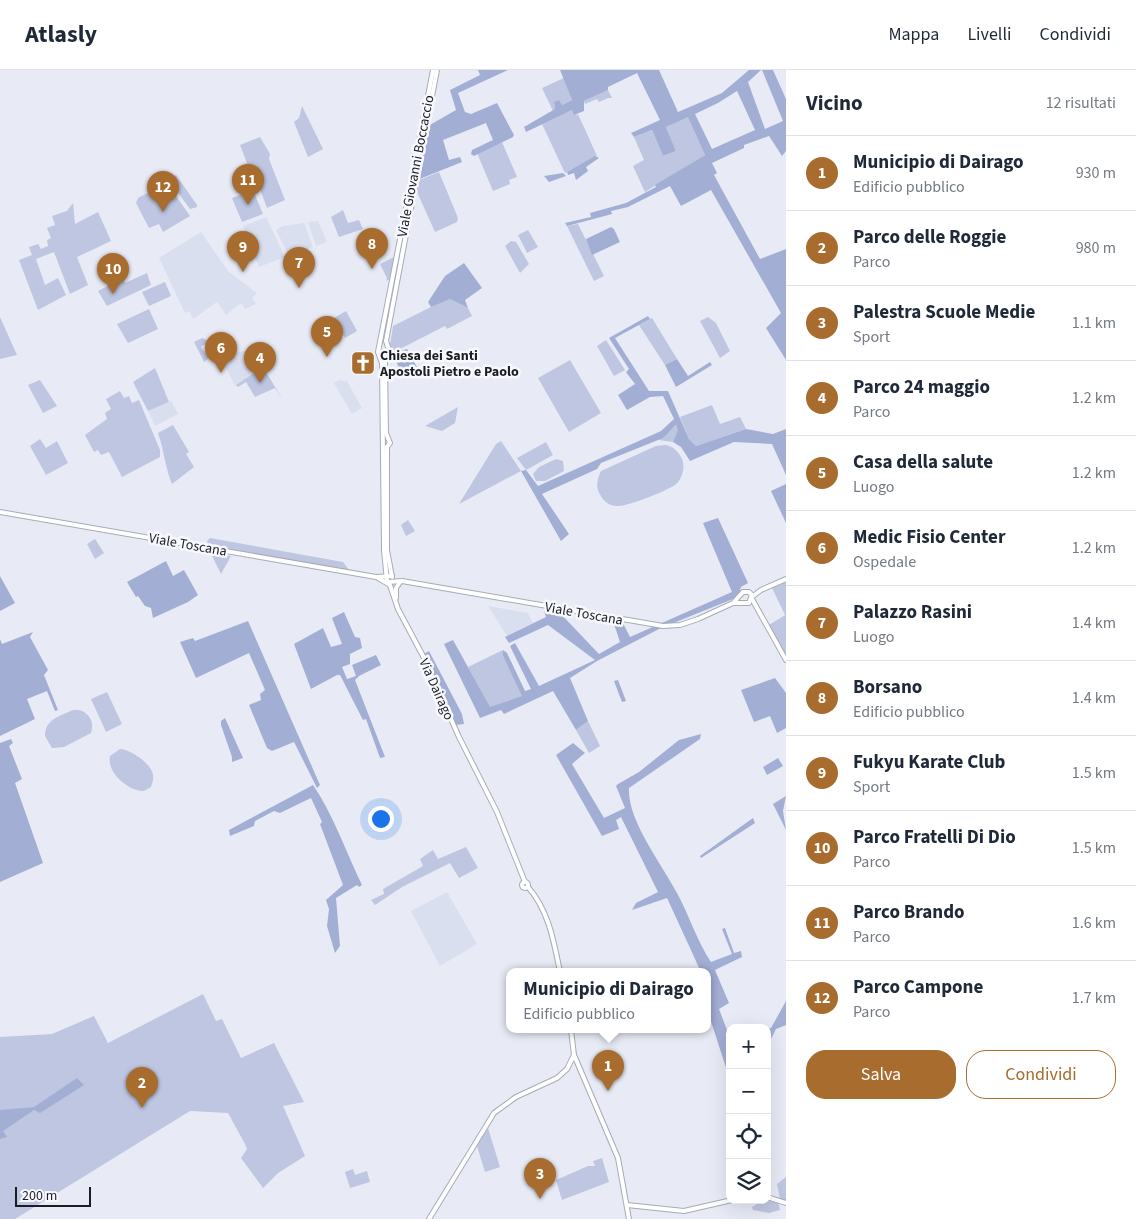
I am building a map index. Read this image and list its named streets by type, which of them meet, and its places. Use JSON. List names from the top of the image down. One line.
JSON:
{"streets":{"street":["Viale Giovanni Boccaccio","Viale Toscana","Via Dairago"]},"crossings":[["Viale Giovanni Boccaccio","Viale Toscana"],["Viale Giovanni Boccaccio","Via Dairago"],["Viale Toscana","Via Dairago"]],"places":{"church":["Chiesa dei Santi Apostoli Pietro e Paolo"]},"scale_bar":"200 m","page":{"header":"Atlasly","nav":["Mappa","Livelli","Condividi"],"heading":["Vicino","12 risultati"],"list":[{"mark":"1","name":"Municipio di Dairago","note":"Edificio pubblico","value":"930 m"},{"mark":"2","name":"Parco delle Roggie","note":"Parco","value":"980 m"},{"mark":"3","name":"Palestra Scuole Medie","note":"Sport","value":"1.1 km"},{"mark":"4","name":"Parco 24 maggio","note":"Parco","value":"1.2 km"},{"mark":"5","name":"Casa della salute","note":"Luogo","value":"1.2 km"},{"mark":"6","name":"Medic Fisio Center","note":"Ospedale","value":"1.2 km"},{"mark":"7","name":"Palazzo Rasini","note":"Luogo","value":"1.4 km"},{"mark":"8","name":"Borsano","note":"Edificio pubblico","value":"1.4 km"},{"mark":"9","name":"Fukyu Karate Club","note":"Sport","value":"1.5 km"},{"mark":"10","name":"Parco Fratelli Di Dio","note":"Parco","value":"1.5 km"},{"mark":"11","name":"Parco Brando","note":"Parco","value":"1.6 km"},{"mark":"12","name":"Parco Campone","note":"Parco","value":"1.7 km"}],"pins":["11","12","8","9","7","10","5","6","4","1","2","3"],"popup":["Municipio di Dairago","Edificio pubblico"],"map_buttons":["+","−"],"buttons":["Salva","Condividi"],"scale":"200 m"}}
